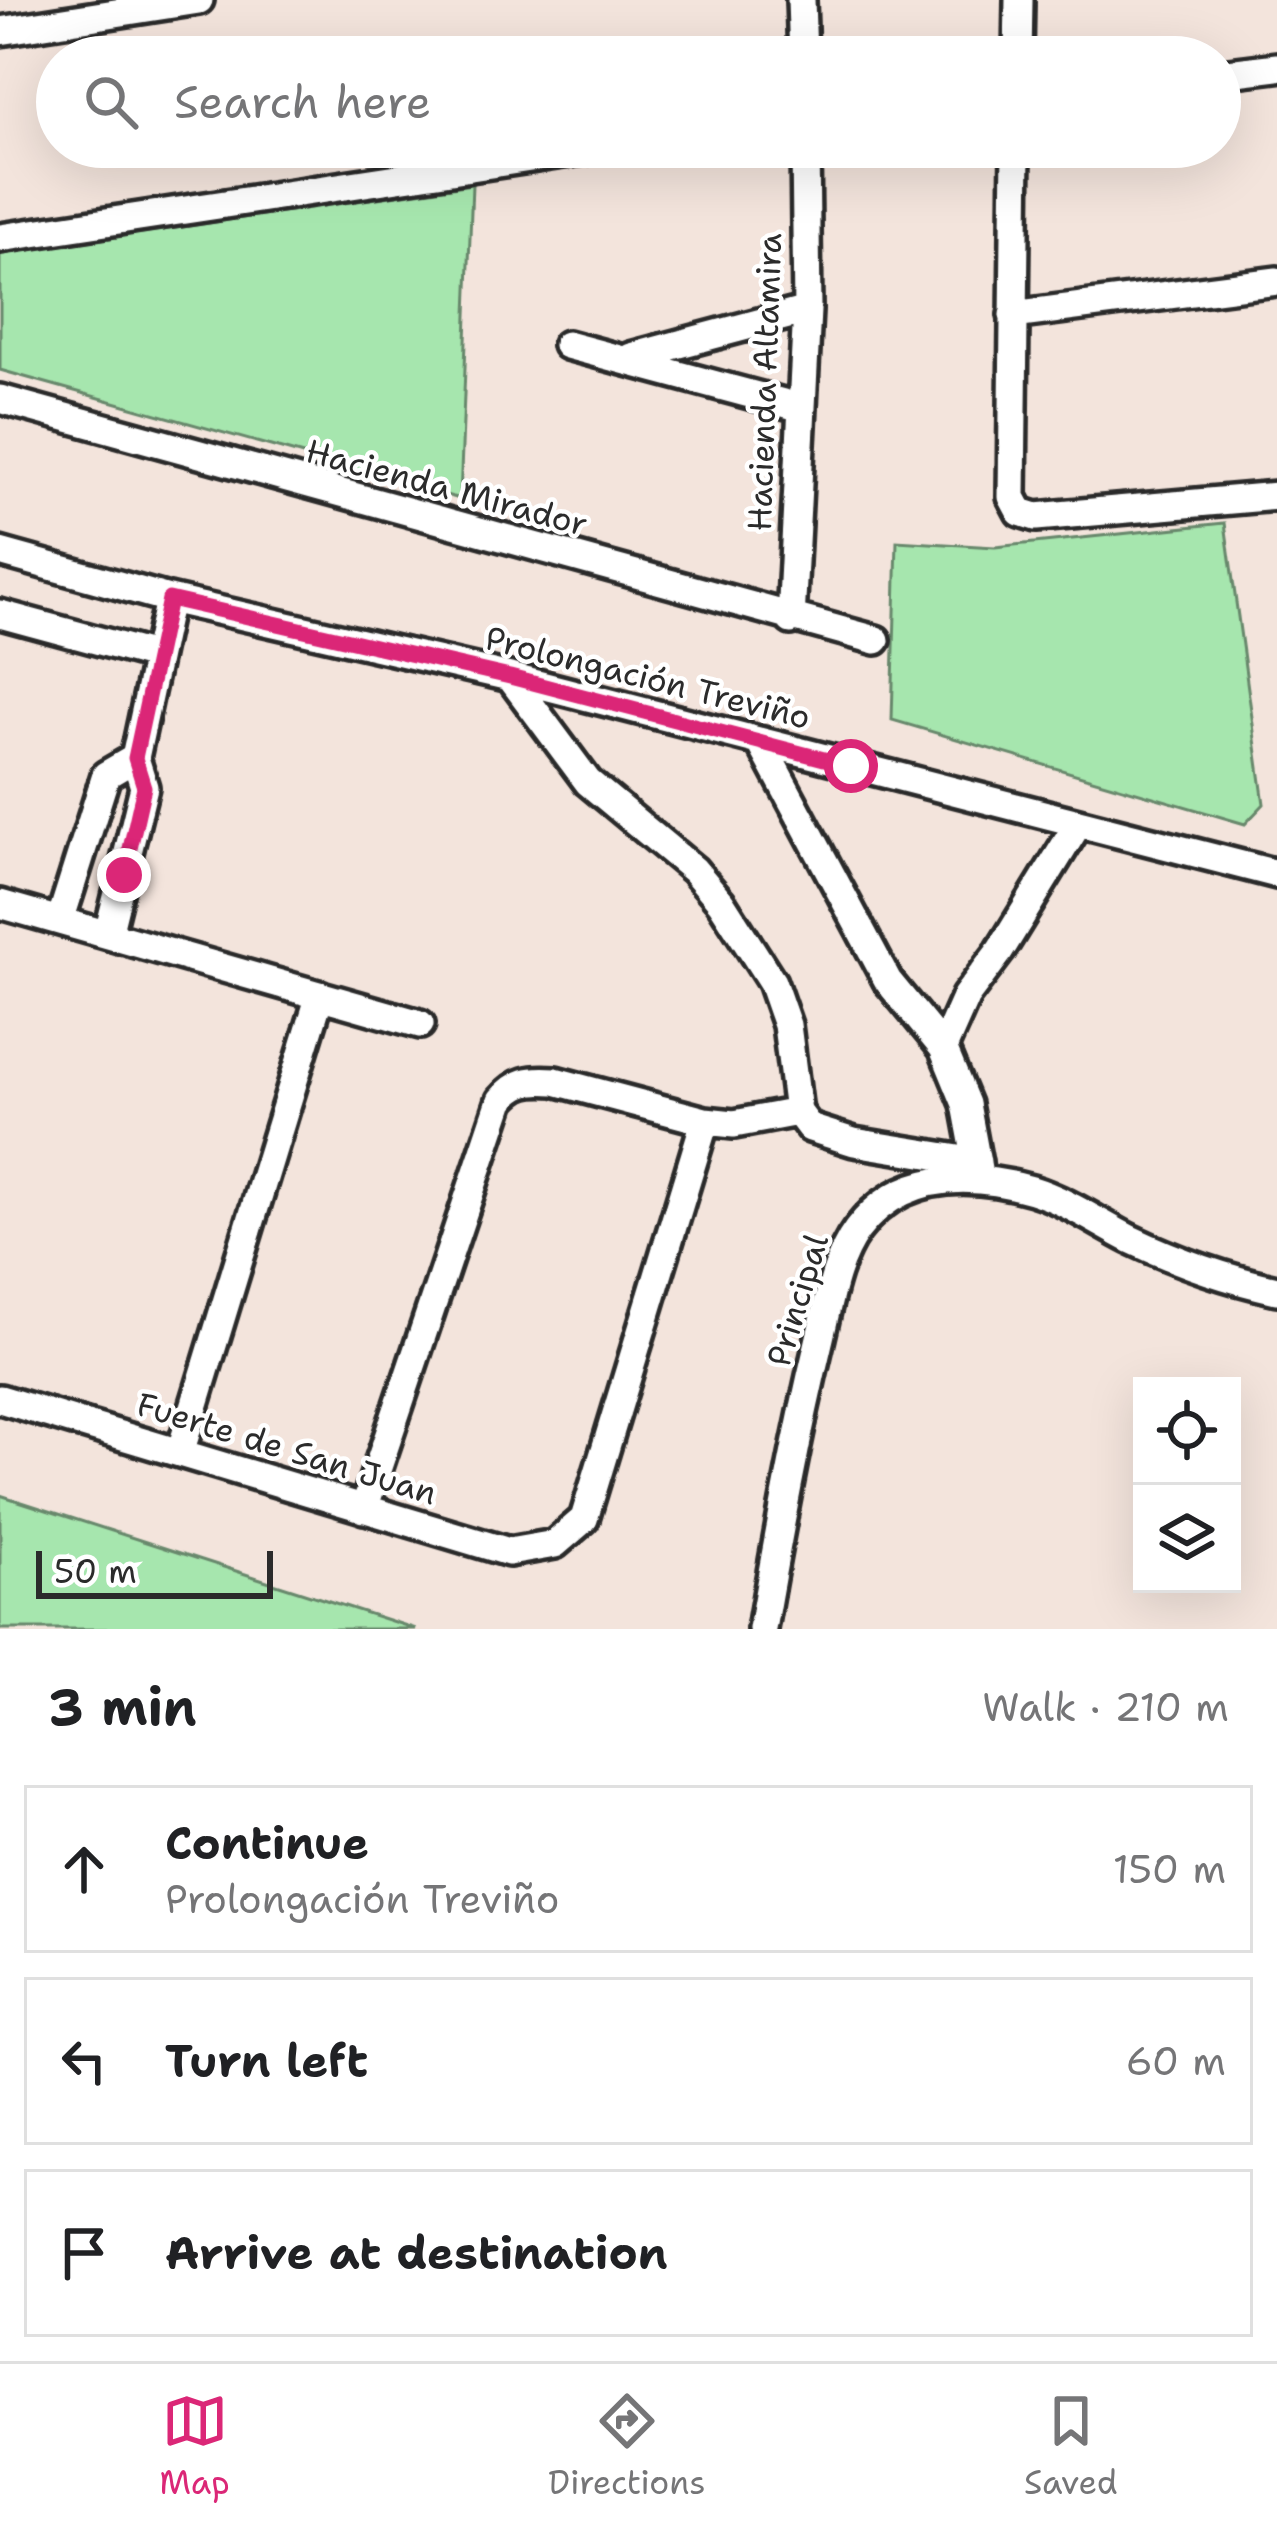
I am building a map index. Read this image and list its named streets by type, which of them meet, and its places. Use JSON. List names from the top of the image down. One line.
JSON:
{"streets":{"street":["Hacienda Altamira","Hacienda Mirador","Prolongación Treviño","Principal","Fuerte de San Juan"]},"crossings":[["Hacienda Altamira","Hacienda Mirador"]],"scale_bar":"50 m","page":{"search":"Search here","scale":"50 m","heading":["3 min","Walk · 210 m"],"list":[["Continue","Prolongación Treviño","150 m"],["Turn left","60 m"],"Arrive at destination"],"nav":["Map","Directions","Saved"]}}
